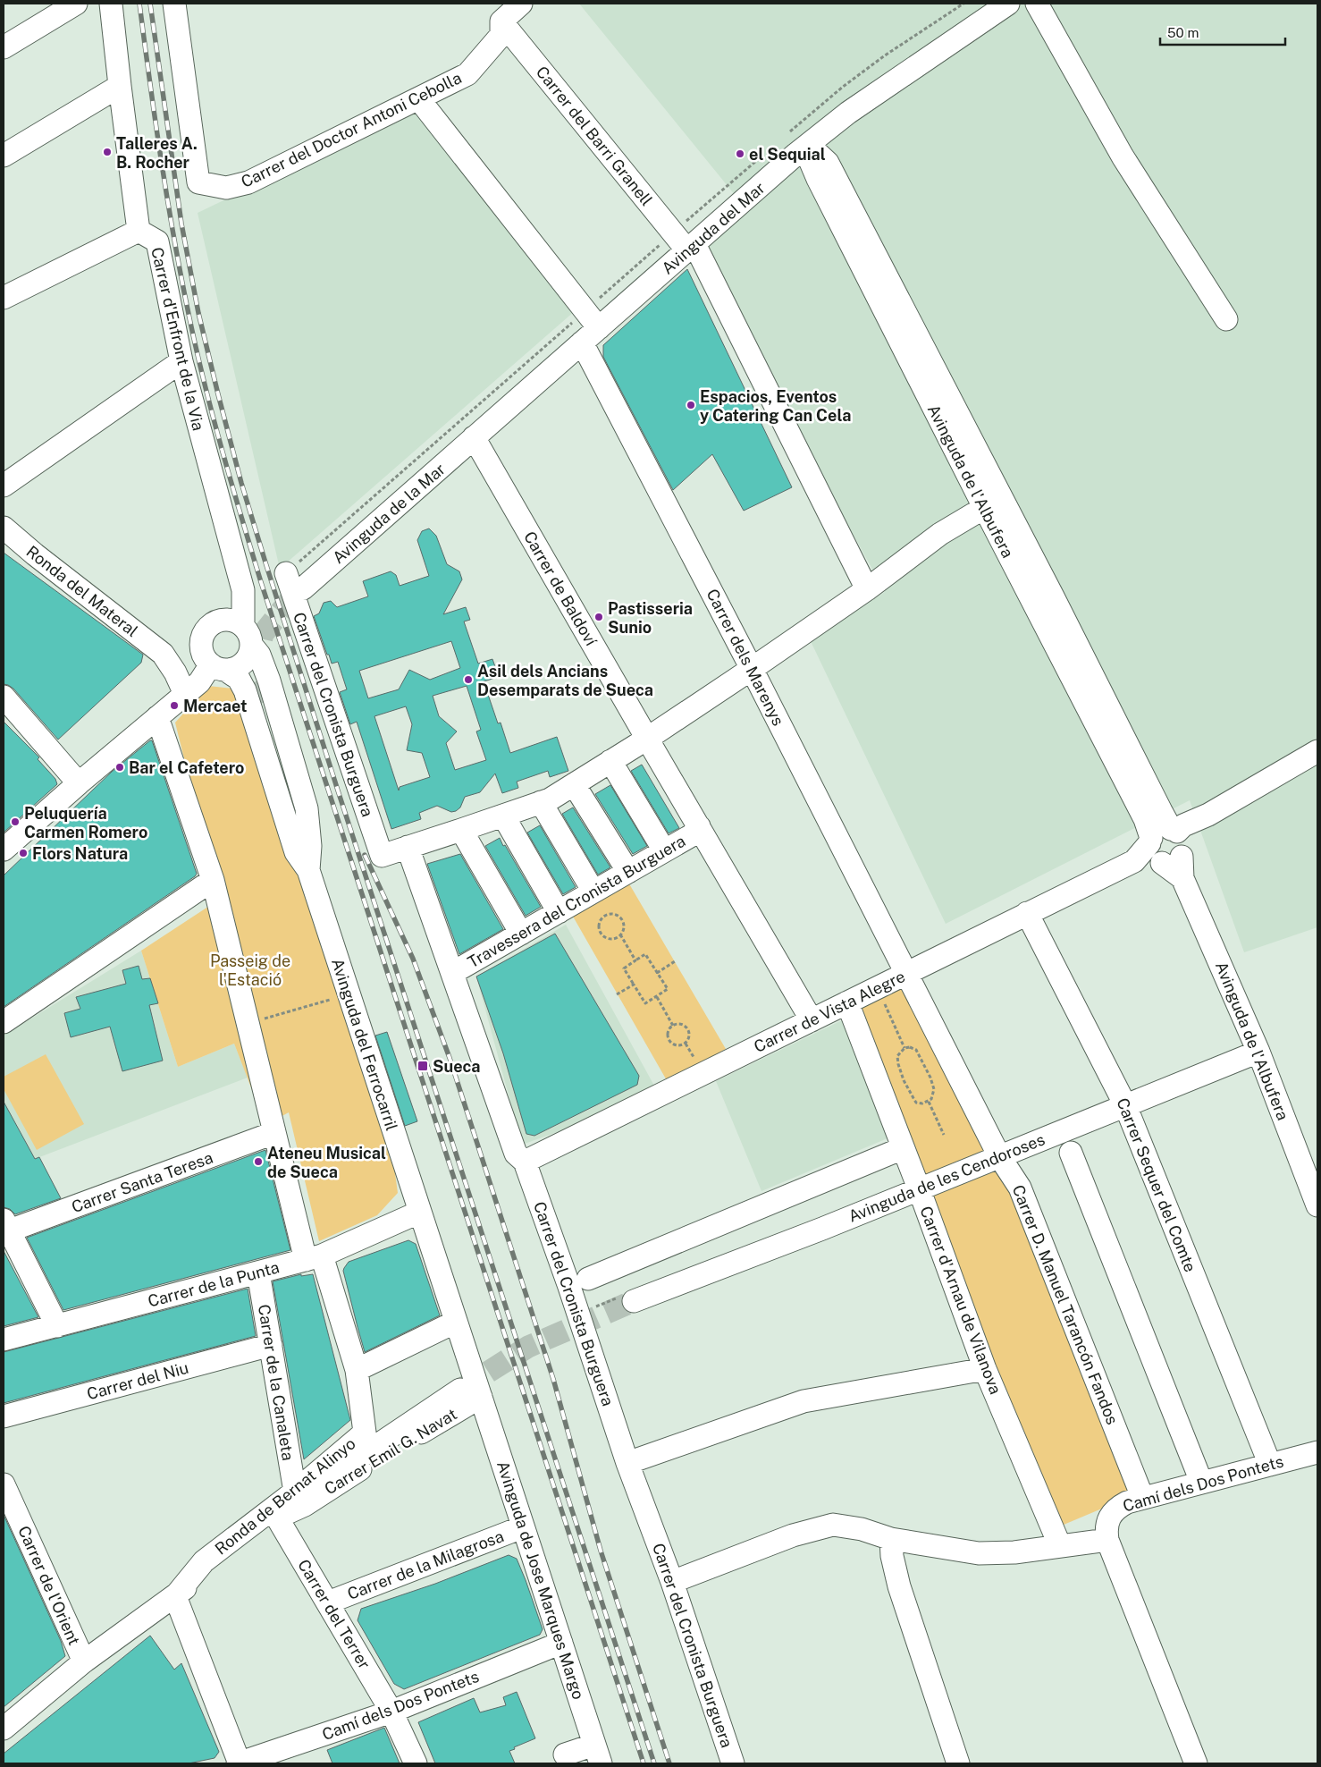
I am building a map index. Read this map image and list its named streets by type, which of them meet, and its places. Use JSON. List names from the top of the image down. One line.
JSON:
{"streets":{"street":["Carrer del Doctor Antoni Cebolla","Carrer del Barri Granell","Avinguda del Mar","Carrer d'Enfront de la Via","Avinguda de l'Albufera","Avinguda de la Mar","Carrer de Baldoví","Ronda del Materal","Carrer dels Marenys","Carrer del Cronista Burguera","Travessera del Cronista Burguera","Carrer de Vista Alegre","Avinguda del Ferrocarril","Avinguda de les Cendoroses","Carrer Santa Teresa","Carrer Sequer del Comte","Carrer de la Punta","Carrer d'Arnau de Vilanova","Carrer D. Manuel Tarancón Fandos","Carrer del Niu","Carrer de la Canaleta","Carrer Emil G. Navat","Camí dels Dos Pontets","Ronda de Bernat Alinyo","Carrer de la Milagrosa","Avinguda de Jose Marques Margo","Carrer de l'Orient","Carrer del Terrer"]},"crossings":[["Carrer del Doctor Antoni Cebolla","Carrer del Barri Granell"],["Carrer del Barri Granell","Avinguda del Mar"],["Avinguda del Mar","Avinguda de l'Albufera"],["Avinguda del Mar","Avinguda de la Mar"],["Avinguda del Mar","Carrer de Baldoví"],["Avinguda del Mar","Carrer dels Marenys"],["Carrer d'Enfront de la Via","Ronda del Materal"],["Avinguda de l'Albufera","Carrer de Vista Alegre"],["Avinguda de l'Albufera","Avinguda de les Cendoroses"],["Avinguda de la Mar","Carrer de Baldoví"],["Carrer de Baldoví","Travessera del Cronista Burguera"],["Carrer de Baldoví","Carrer de Vista Alegre"],["Carrer dels Marenys","Carrer de Vista Alegre"],["Carrer dels Marenys","Carrer D. Manuel Tarancón Fandos"],["Carrer del Cronista Burguera","Travessera del Cronista Burguera"],["Carrer del Cronista Burguera","Carrer de Vista Alegre"],["Carrer de Vista Alegre","Carrer Sequer del Comte"],["Carrer de Vista Alegre","Carrer d'Arnau de Vilanova"],["Carrer de Vista Alegre","Carrer D. Manuel Tarancón Fandos"],["Avinguda del Ferrocarril","Carrer de la Punta"],["Avinguda del Ferrocarril","Carrer Emil G. Navat"],["Avinguda del Ferrocarril","Avinguda de Jose Marques Margo"],["Avinguda de les Cendoroses","Carrer Sequer del Comte"],["Avinguda de les Cendoroses","Carrer d'Arnau de Vilanova"],["Avinguda de les Cendoroses","Carrer D. Manuel Tarancón Fandos"],["Carrer Sequer del Comte","Camí dels Dos Pontets"],["Carrer de la Punta","Carrer de la Canaleta"],["Carrer de la Punta","Ronda de Bernat Alinyo"],["Carrer D. Manuel Tarancón Fandos","Camí dels Dos Pontets"],["Carrer del Niu","Carrer de la Canaleta"],["Carrer de la Canaleta","Ronda de Bernat Alinyo"],["Carrer Emil G. Navat","Ronda de Bernat Alinyo"],["Carrer Emil G. Navat","Avinguda de Jose Marques Margo"],["Carrer Emil G. Navat","Carrer del Terrer"],["Camí dels Dos Pontets","Avinguda de Jose Marques Margo"],["Camí dels Dos Pontets","Carrer del Terrer"],["Ronda de Bernat Alinyo","Carrer de l'Orient"],["Ronda de Bernat Alinyo","Carrer del Terrer"],["Carrer de la Milagrosa","Avinguda de Jose Marques Margo"],["Carrer de la Milagrosa","Carrer del Terrer"]],"parks":["Passeig de l'Estació"],"places":{"other":["Talleres A. B. Rocher","el Sequial","Espacios, Eventos y Catering Can Cela","Pastisseria Sunio","Asil dels Ancians Desemparats de Sueca","Mercaet","Bar el Cafetero","Peluquería Carmen Romero","Flors Natura","Ateneu Musical de Sueca"],"transit":["Sueca"]},"scale_bar":"50 m"}
